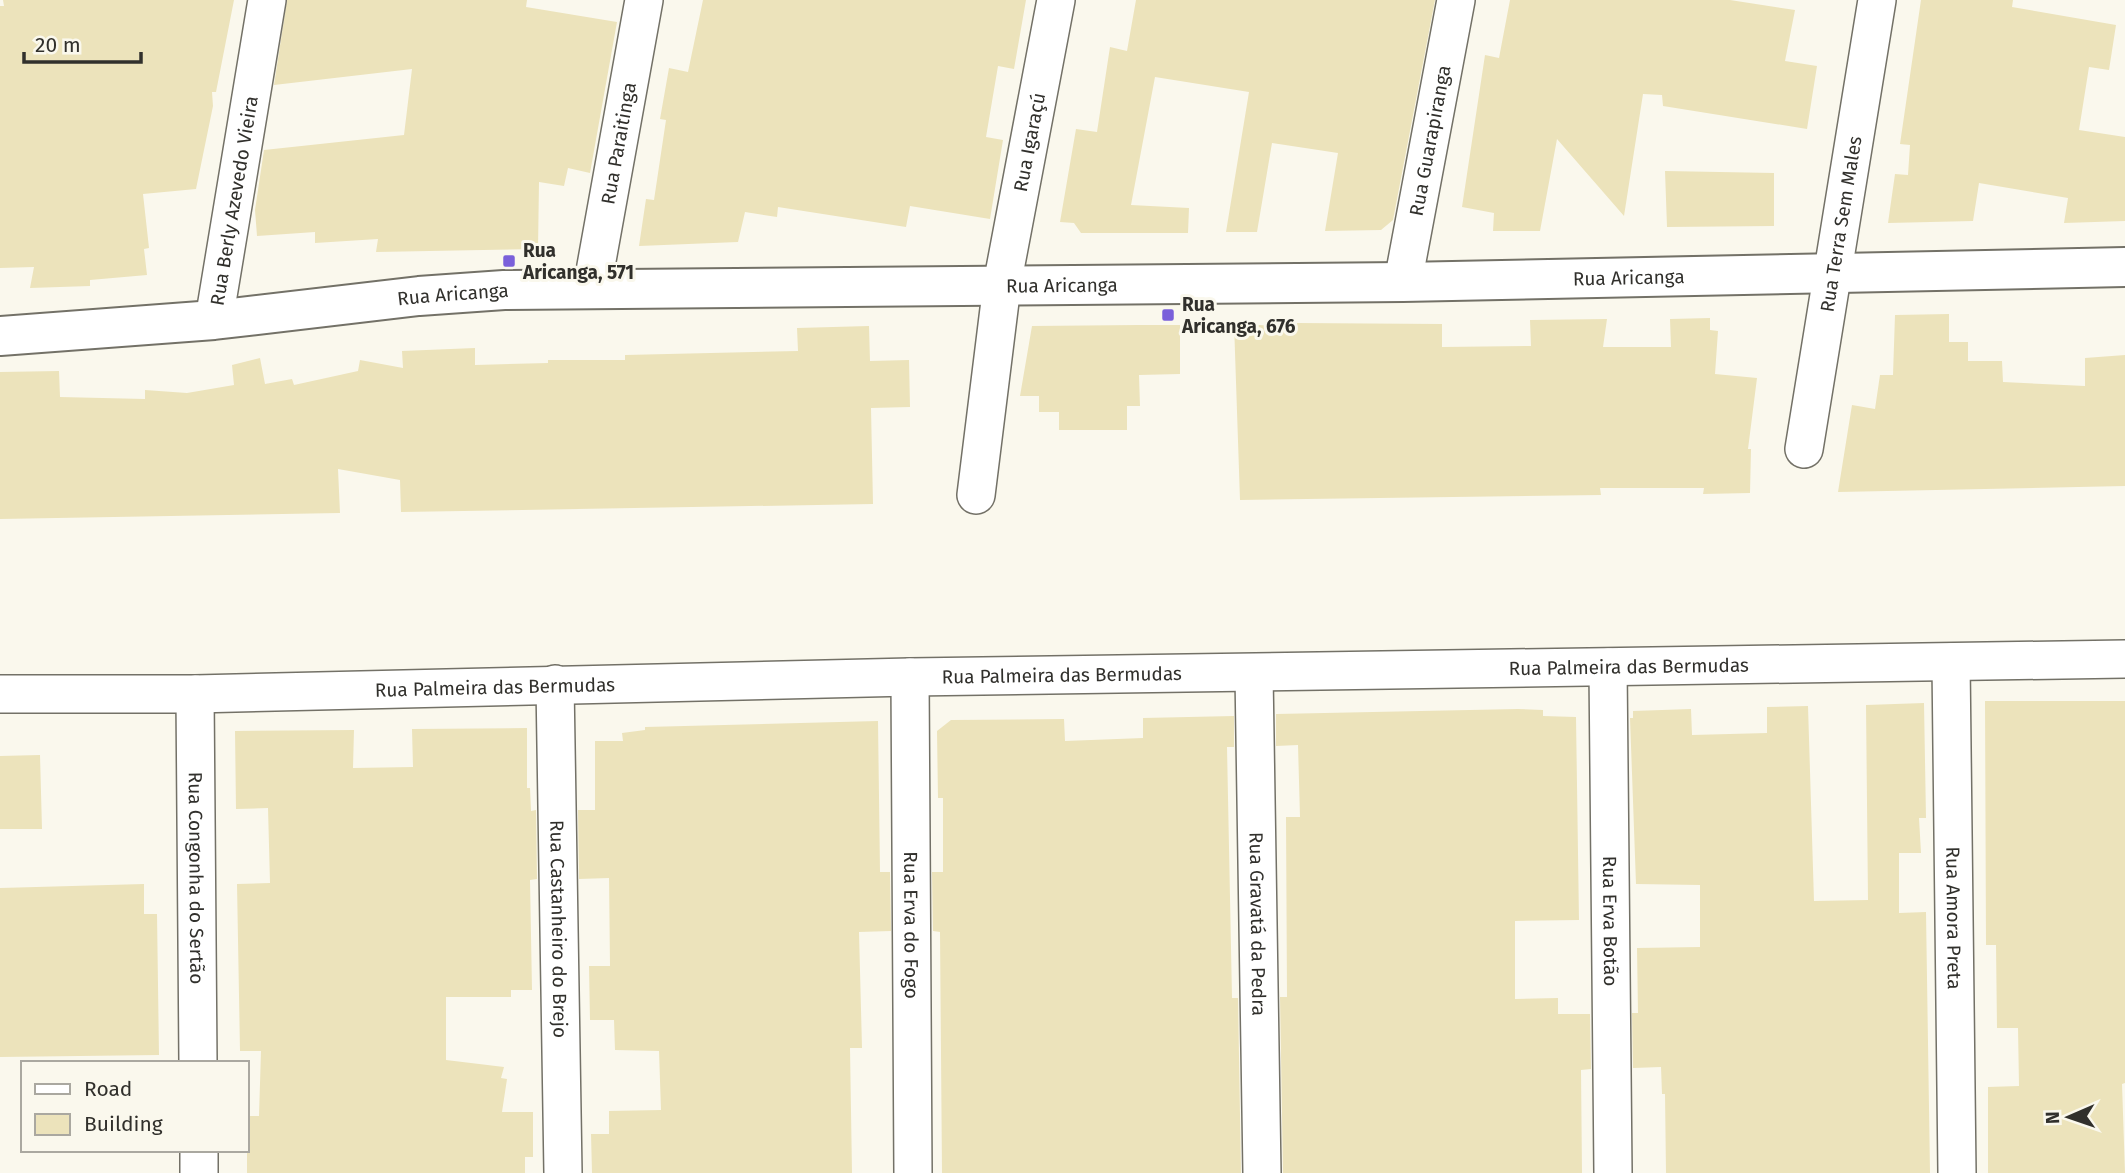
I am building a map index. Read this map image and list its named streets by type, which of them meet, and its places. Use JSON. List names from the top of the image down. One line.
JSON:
{"streets":{"street":["Rua Guarapiranga","Rua Igaraçú","Rua Paraitinga","Rua Berly Azevedo Vieira","Rua Terra Sem Males","Rua Aricanga","Rua Palmeira das Bermudas","Rua Congonha do Sertão","Rua Amora Preta","Rua Erva Botão","Rua Gravatá da Pedra","Rua Erva do Fogo","Rua Castanheiro do Brejo"]},"crossings":[["Rua Guarapiranga","Rua Aricanga"],["Rua Igaraçú","Rua Aricanga"],["Rua Paraitinga","Rua Aricanga"],["Rua Berly Azevedo Vieira","Rua Aricanga"],["Rua Terra Sem Males","Rua Aricanga"],["Rua Palmeira das Bermudas","Rua Congonha do Sertão"],["Rua Palmeira das Bermudas","Rua Amora Preta"],["Rua Palmeira das Bermudas","Rua Erva Botão"],["Rua Palmeira das Bermudas","Rua Gravatá da Pedra"],["Rua Palmeira das Bermudas","Rua Erva do Fogo"],["Rua Palmeira das Bermudas","Rua Castanheiro do Brejo"]],"places":{"transit":["Rua Aricanga, 571","Rua Aricanga, 676"]},"legend":["Road","Building"],"scale_bar":"20 m","north":"left"}
